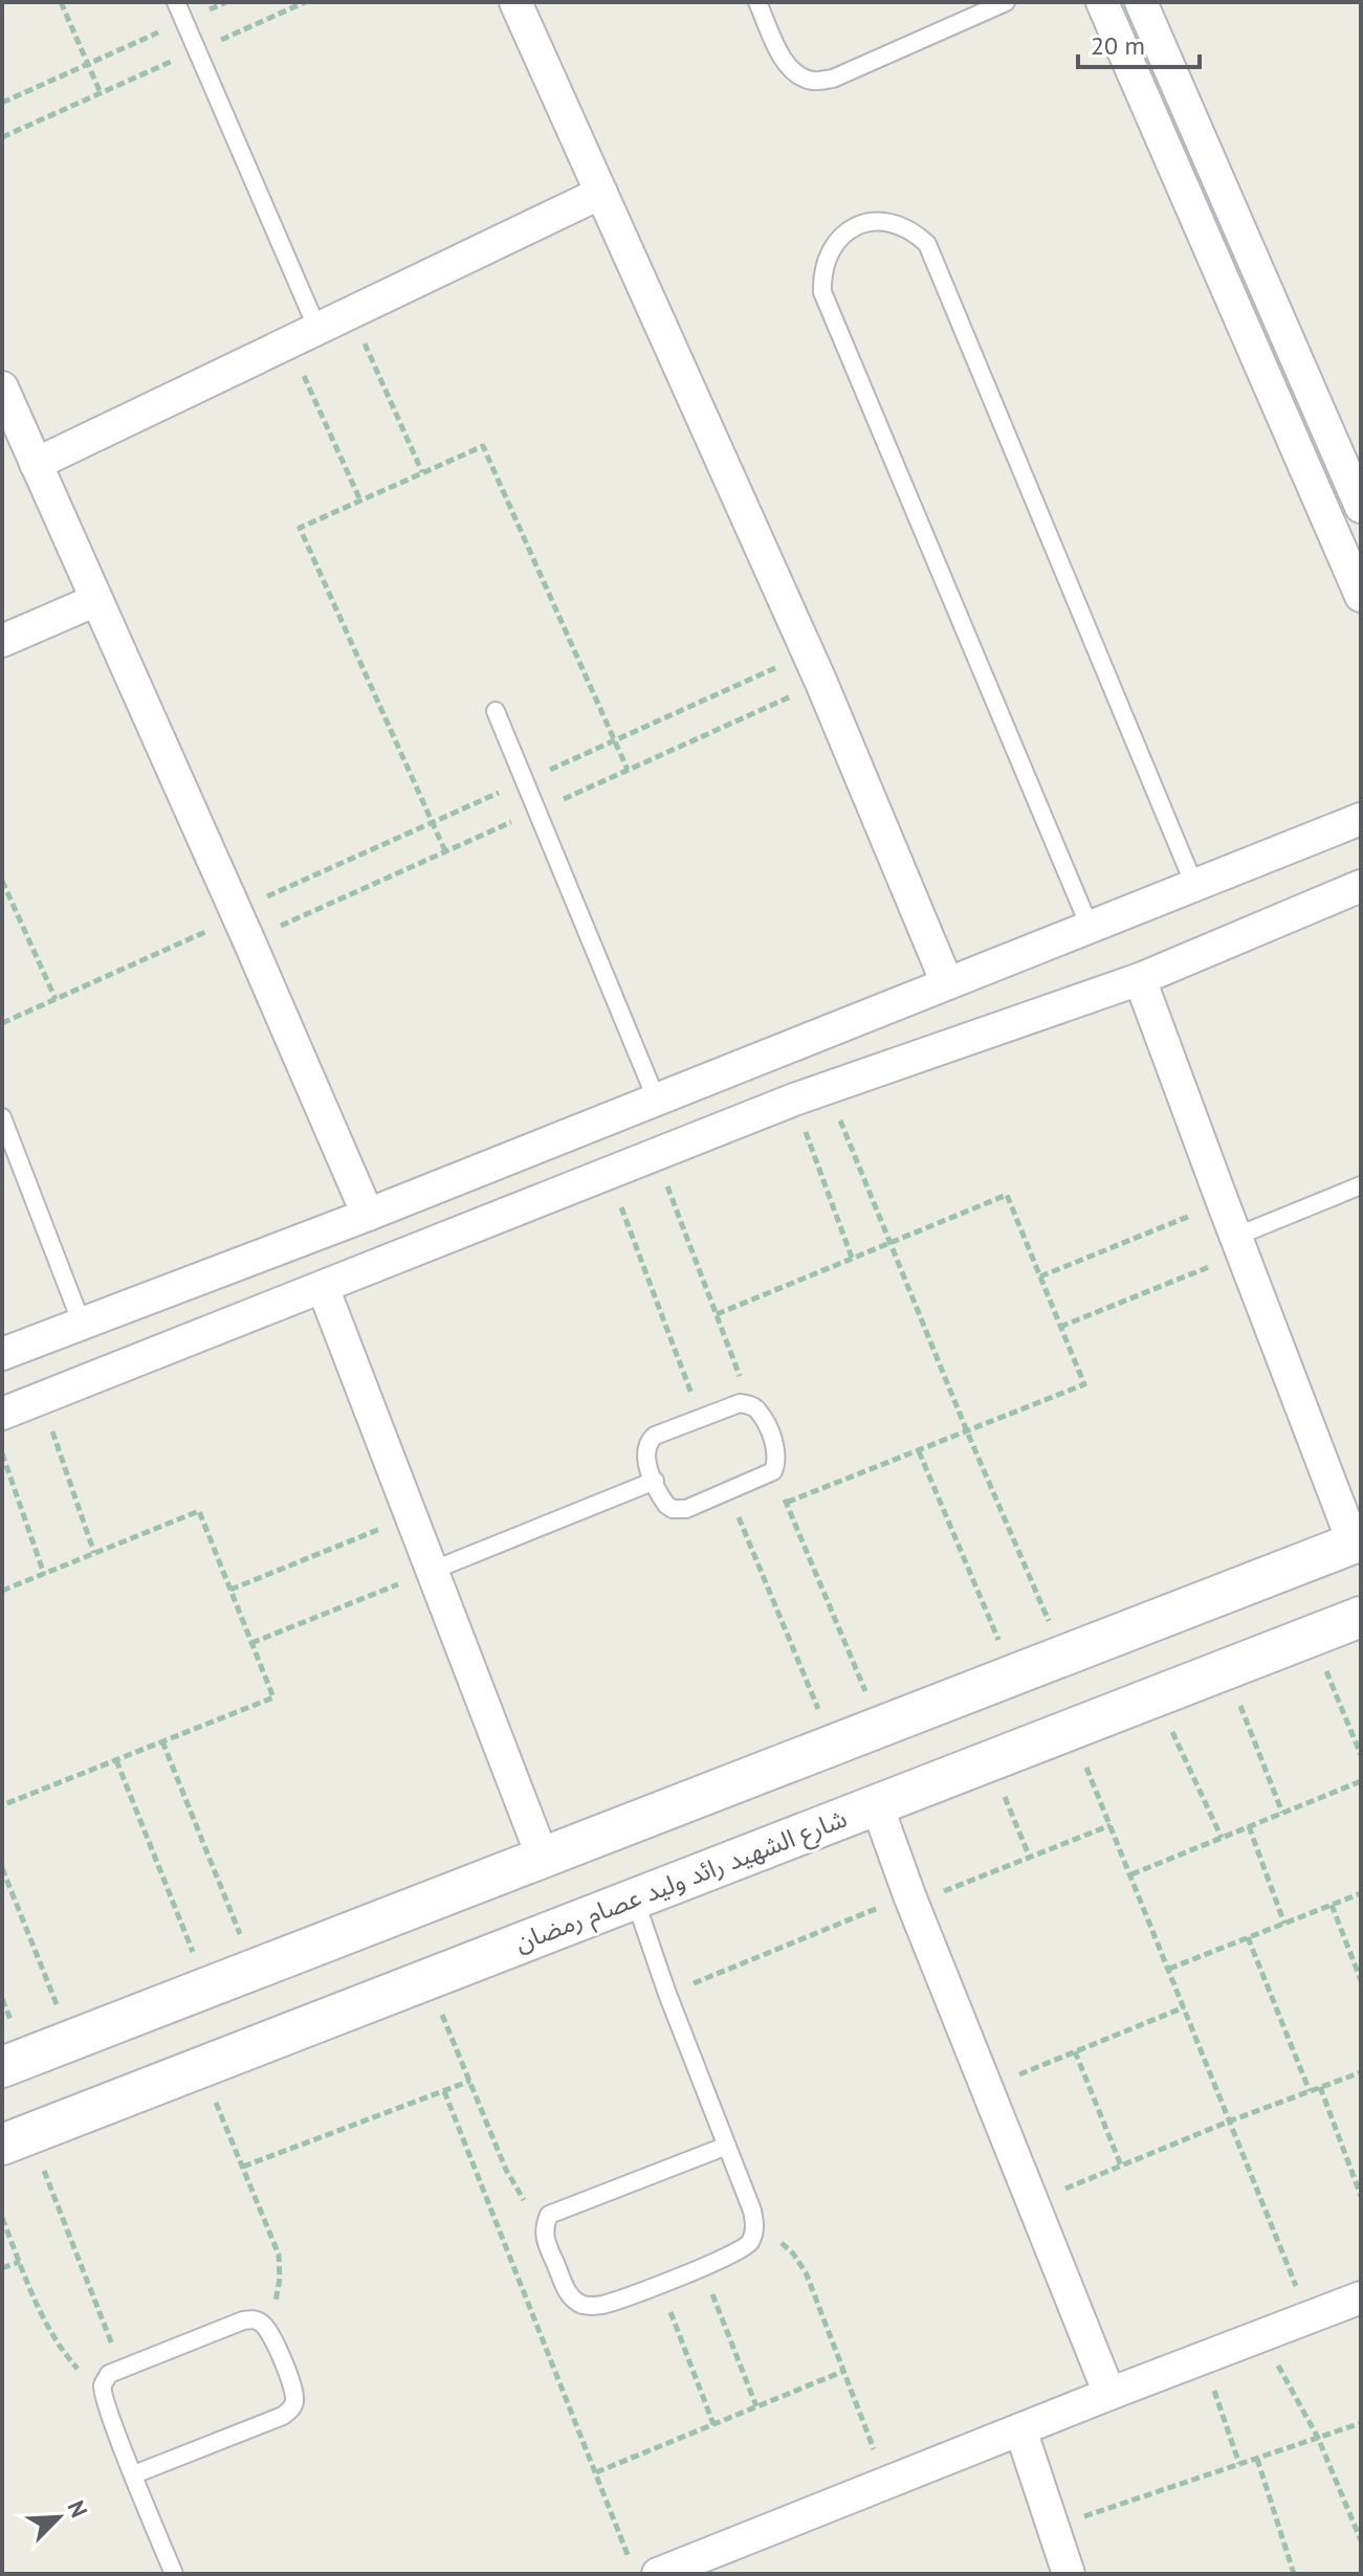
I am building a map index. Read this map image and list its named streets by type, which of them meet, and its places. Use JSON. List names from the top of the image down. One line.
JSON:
{"streets":{"street":["شارع الشهيد رائد وليد عصام رمضان"]},"scale_bar":"20 m","north":"top right"}
